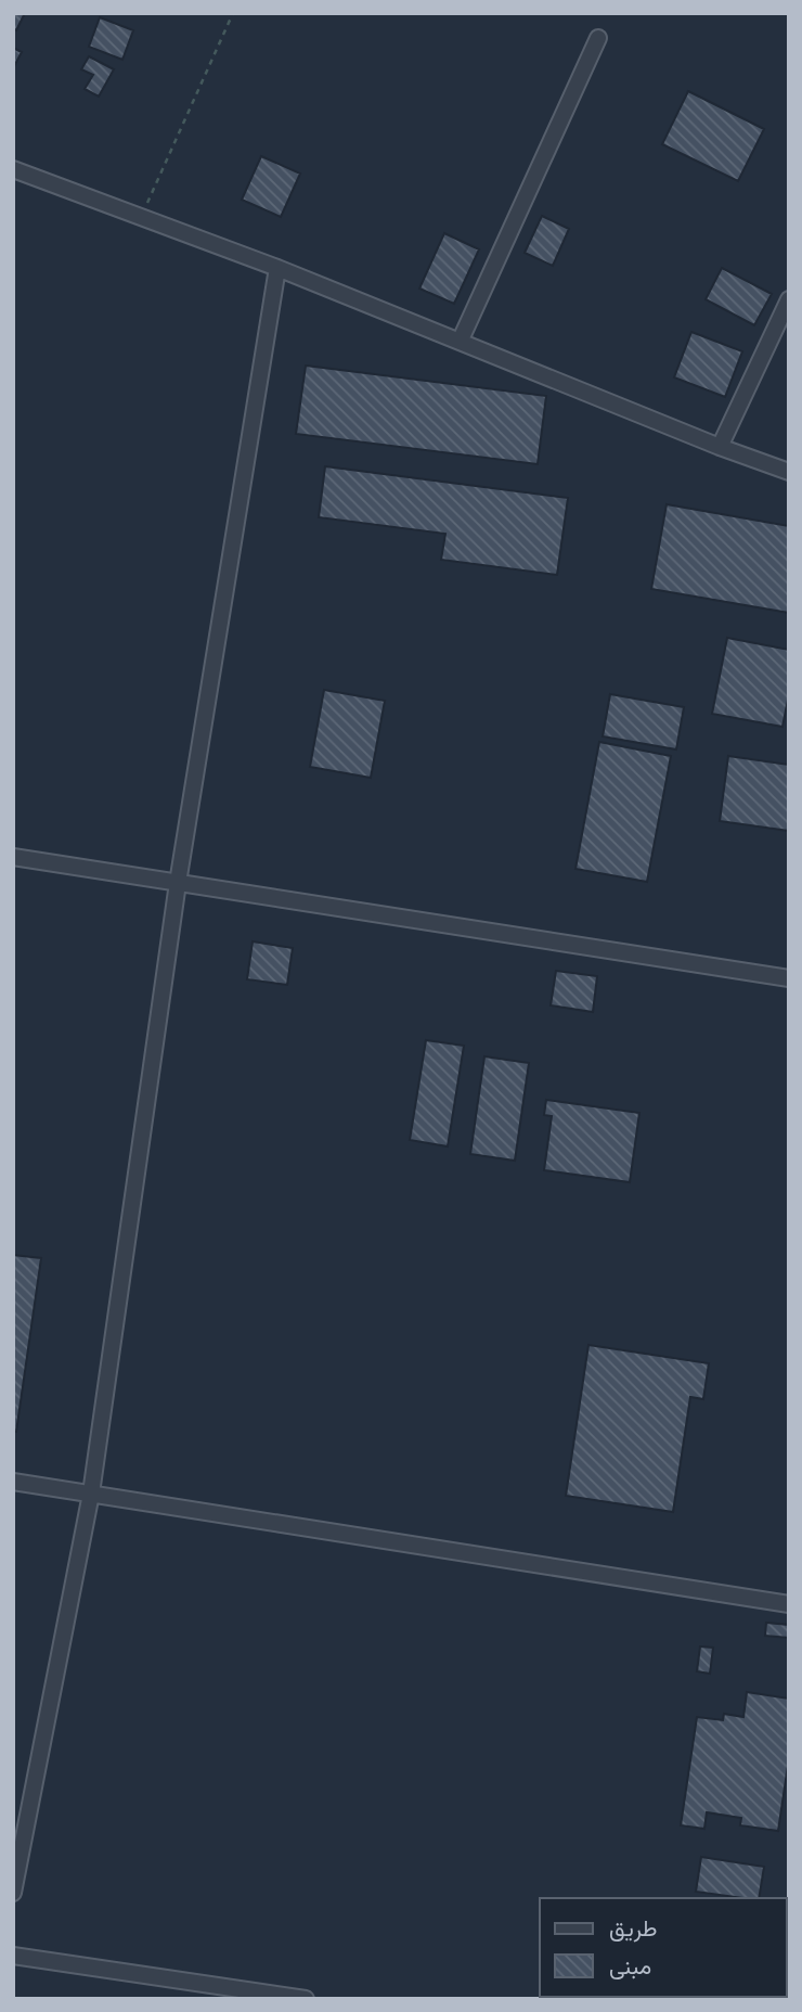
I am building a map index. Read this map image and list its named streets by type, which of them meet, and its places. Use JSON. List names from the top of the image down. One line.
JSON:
{"legend":["طريق","مبنى"]}
